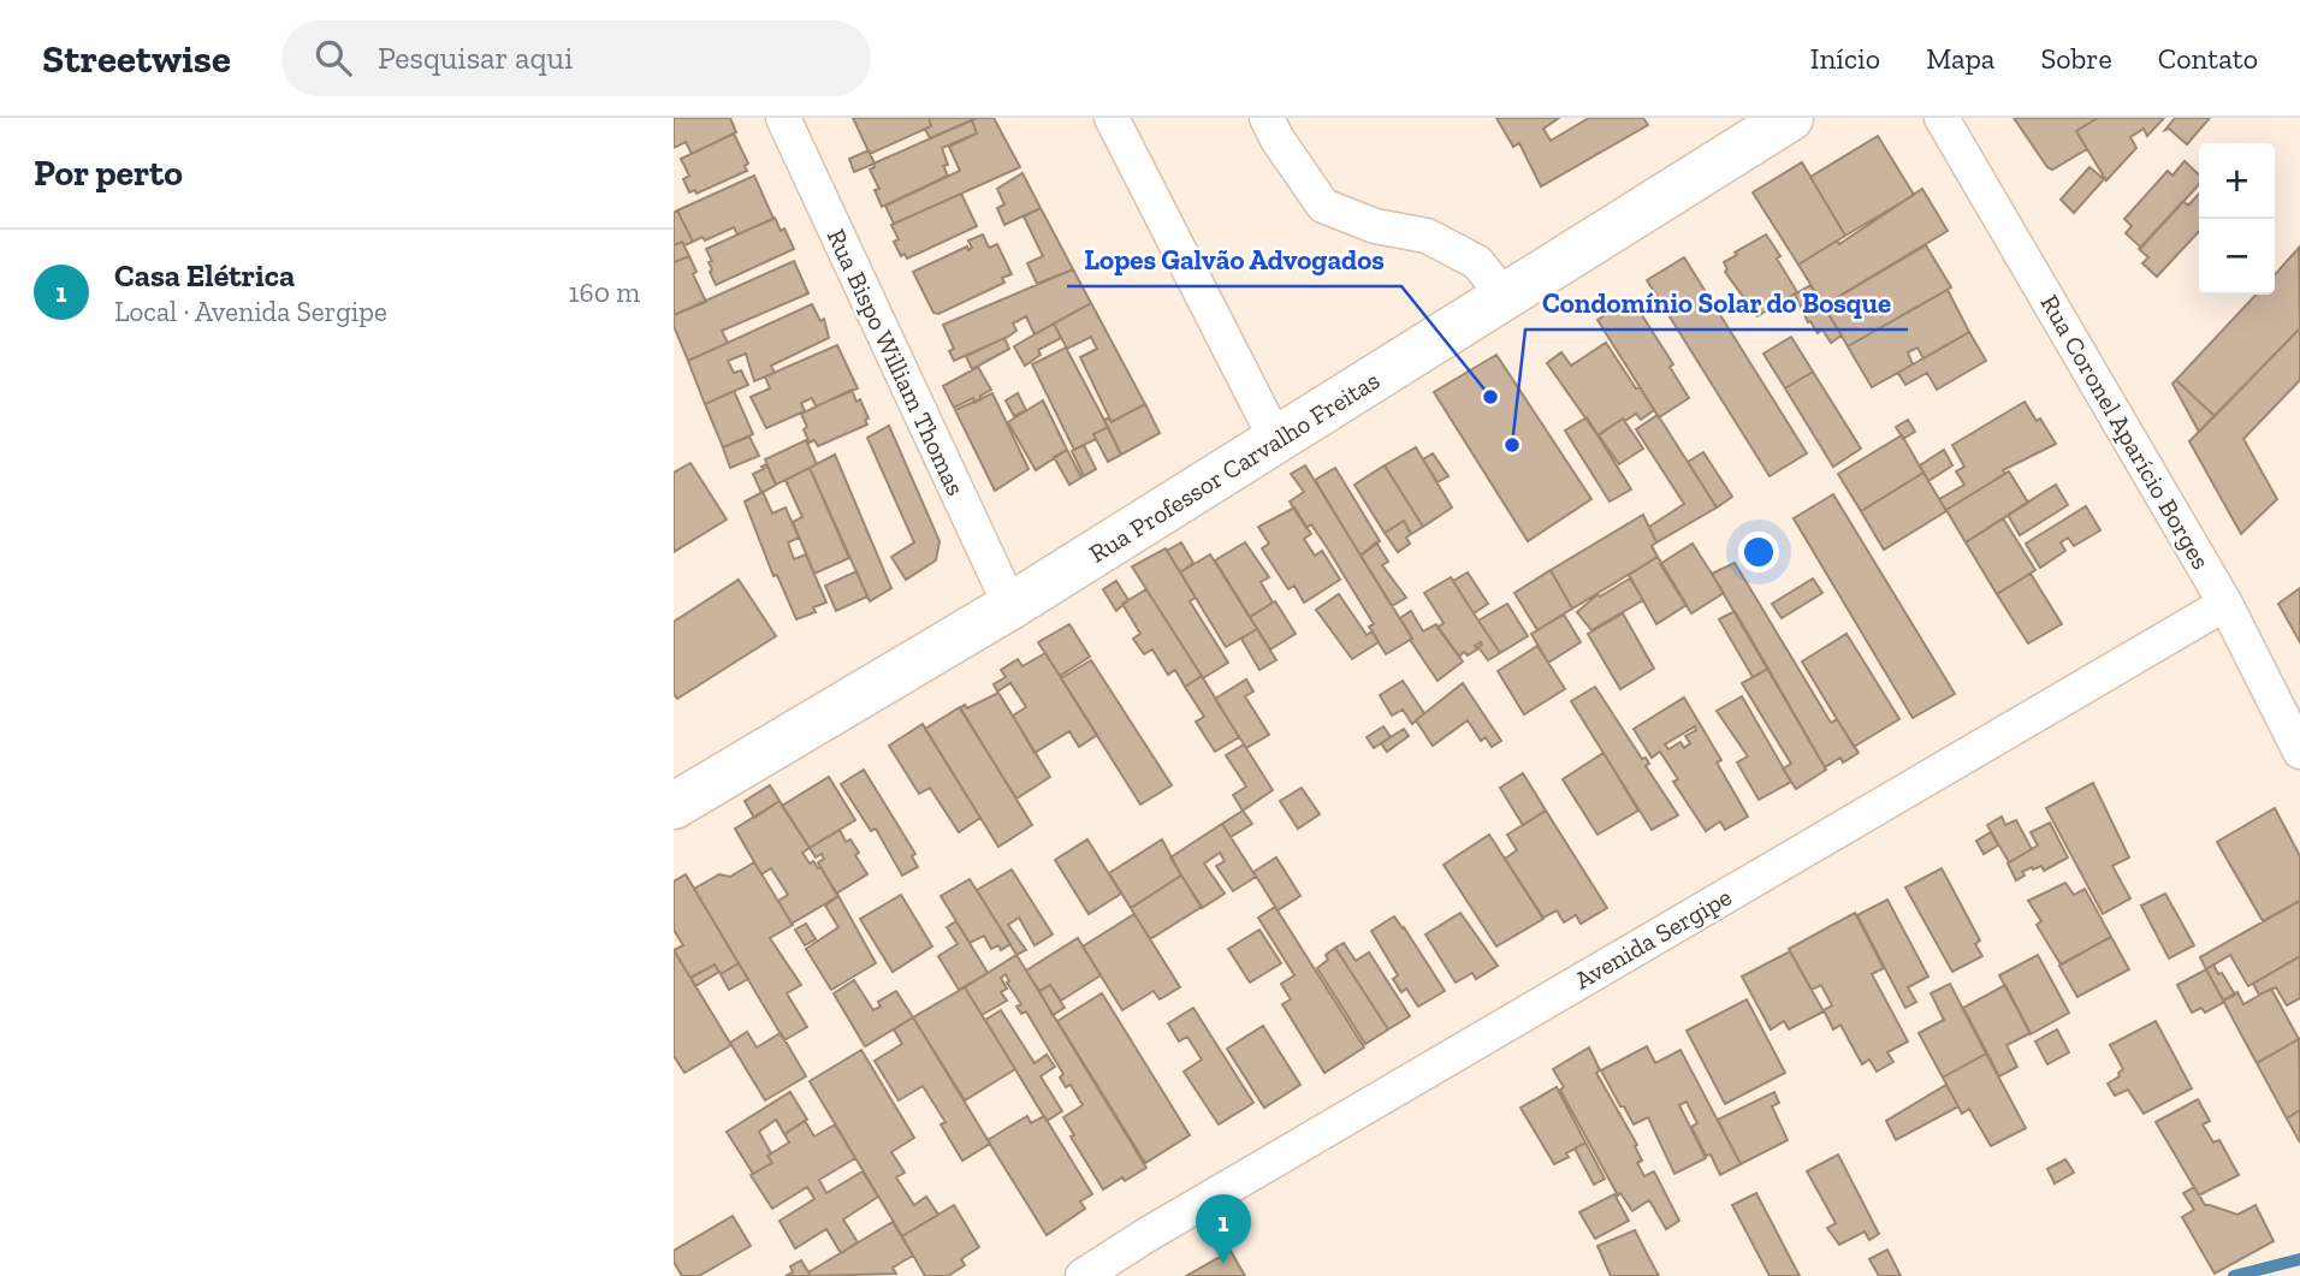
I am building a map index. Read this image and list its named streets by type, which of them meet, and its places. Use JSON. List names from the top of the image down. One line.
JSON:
{"streets":{"street":["Rua Bispo William Thomas","Rua Coronel Aparício Borges","Rua Professor Carvalho Freitas","Avenida Sergipe"]},"crossings":[["Rua Bispo William Thomas","Rua Professor Carvalho Freitas"],["Rua Coronel Aparício Borges","Avenida Sergipe"]],"places":["Lopes Galvão Advogados","Condomínio Solar do Bosque"],"page":{"header":"Streetwise","search":"Pesquisar aqui","nav":["Início","Mapa","Sobre","Contato"],"heading":"Por perto","map_buttons":["+","−"],"list":[{"mark":"1","name":"Casa Elétrica","note":"Local · Avenida Sergipe","value":"160 m"}],"pins":"1"}}
